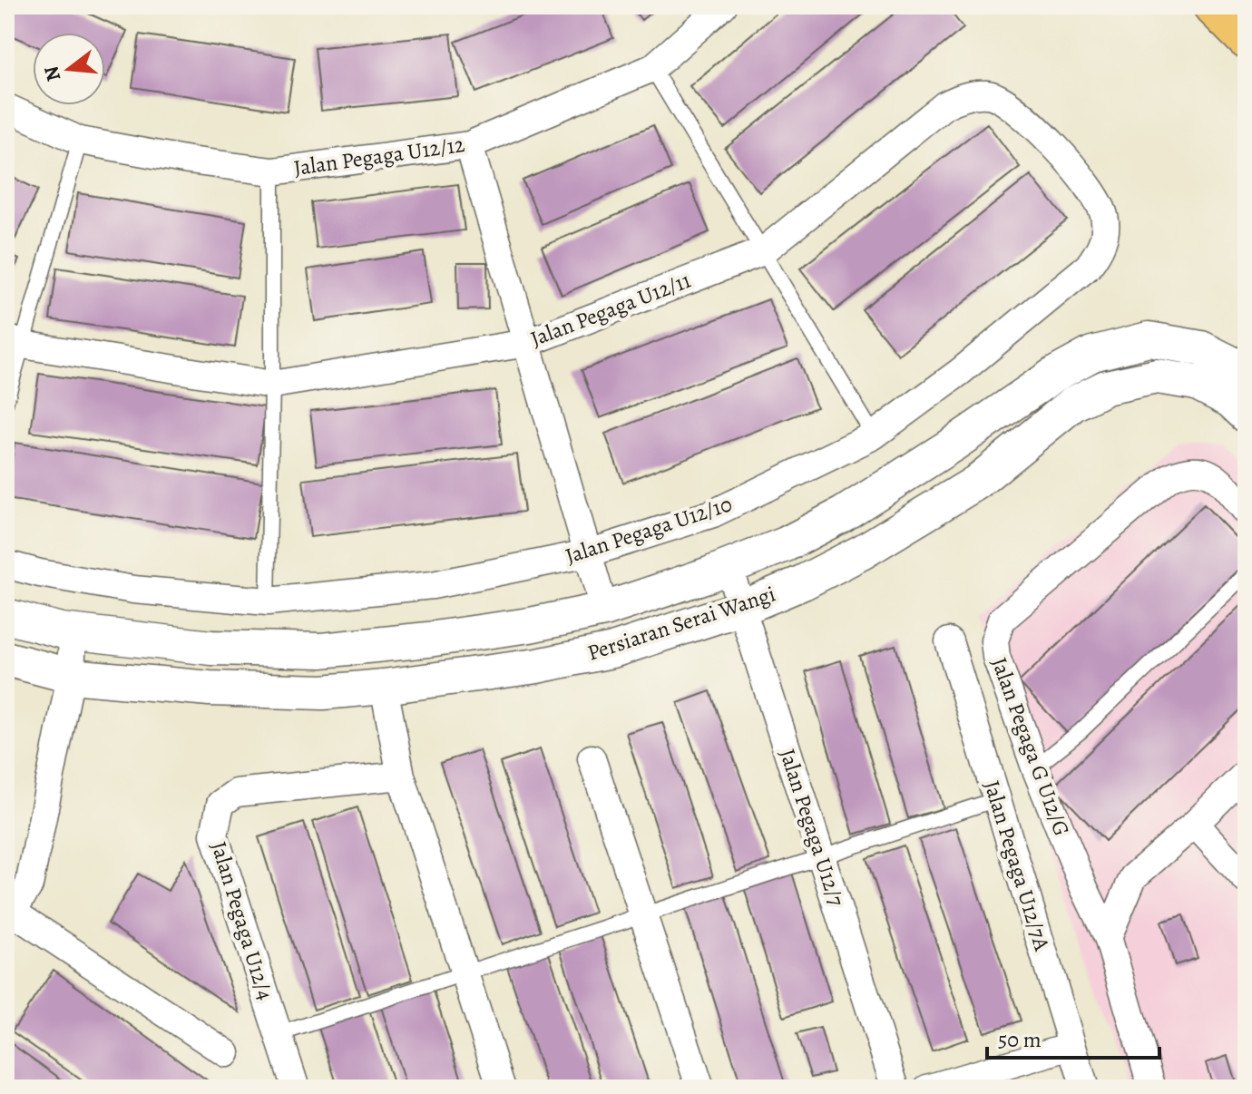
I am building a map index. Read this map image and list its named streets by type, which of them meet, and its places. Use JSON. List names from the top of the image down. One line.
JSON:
{"streets":{"street":["Jalan Pegaga U12/12","Jalan Pegaga U12/11","Jalan Pegaga U12/10","Persiaran Serai Wangi","Jalan Pegaga G U12/G","Jalan Pegaga U12/7","Jalan Pegaga U12/7A","Jalan Pegaga U12/4"]},"crossings":[["Jalan Pegaga U12/11","Jalan Pegaga U12/10"],["Persiaran Serai Wangi","Jalan Pegaga U12/7"]],"scale_bar":"50 m","north":"left"}
